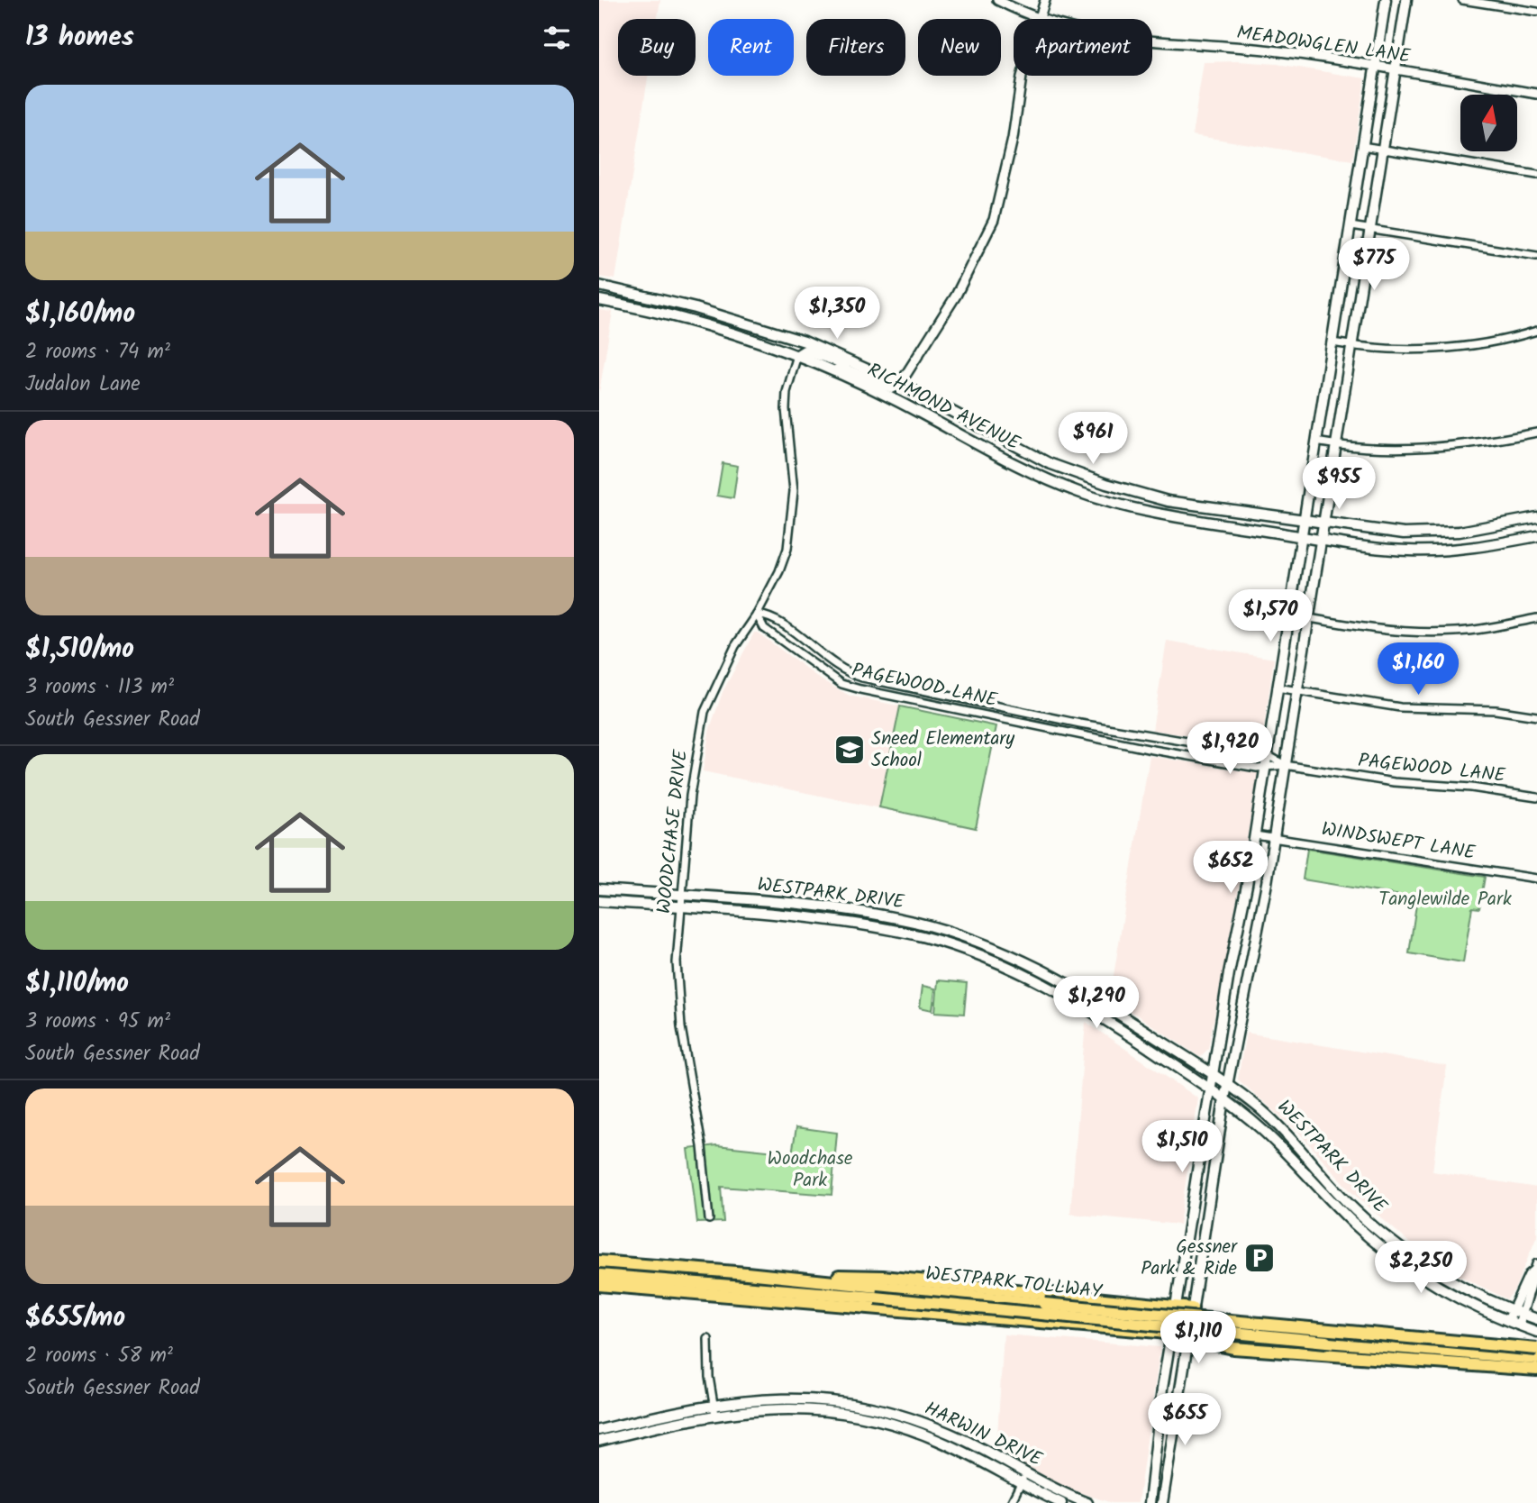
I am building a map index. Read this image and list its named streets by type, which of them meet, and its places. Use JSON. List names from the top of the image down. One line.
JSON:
{"streets":{"highway":["WESTPARK TOLLWAY"],"main road":["RICHMOND AVENUE","WESTPARK DRIVE","HARWIN DRIVE"],"street":["MEADOWGLEN LANE","PAGEWOOD LANE","WOODCHASE DRIVE","WINDSWEPT LANE"]},"crossings":[["RICHMOND AVENUE","WOODCHASE DRIVE"],["PAGEWOOD LANE","WOODCHASE DRIVE"],["WOODCHASE DRIVE","WESTPARK DRIVE"]],"parks":["Tanglewilde Park","Woodchase Park"],"places":{"school or university":["Sneed Elementary School"],"parking":["Gessner Park & Ride"]},"north":"top","page":{"heading":"13 homes","chip":["Buy","Rent","Filters","New","Apartment"],"list":[{"name":"$1,160/mo","note":"2 rooms · 74 m² · Judalon Lane"},{"name":"$1,510/mo","note":"3 rooms · 113 m² · South Gessner Road"},{"name":"$1,110/mo","note":"3 rooms · 95 m² · South Gessner Road"},{"name":"$655/mo","note":"2 rooms · 58 m² · South Gessner Road"}],"price":["$775","$1,350","$961","$955","$1,570","$1,160","$1,920","$652","$1,290","$1,510","$2,250","$1,110","$655"]}}
